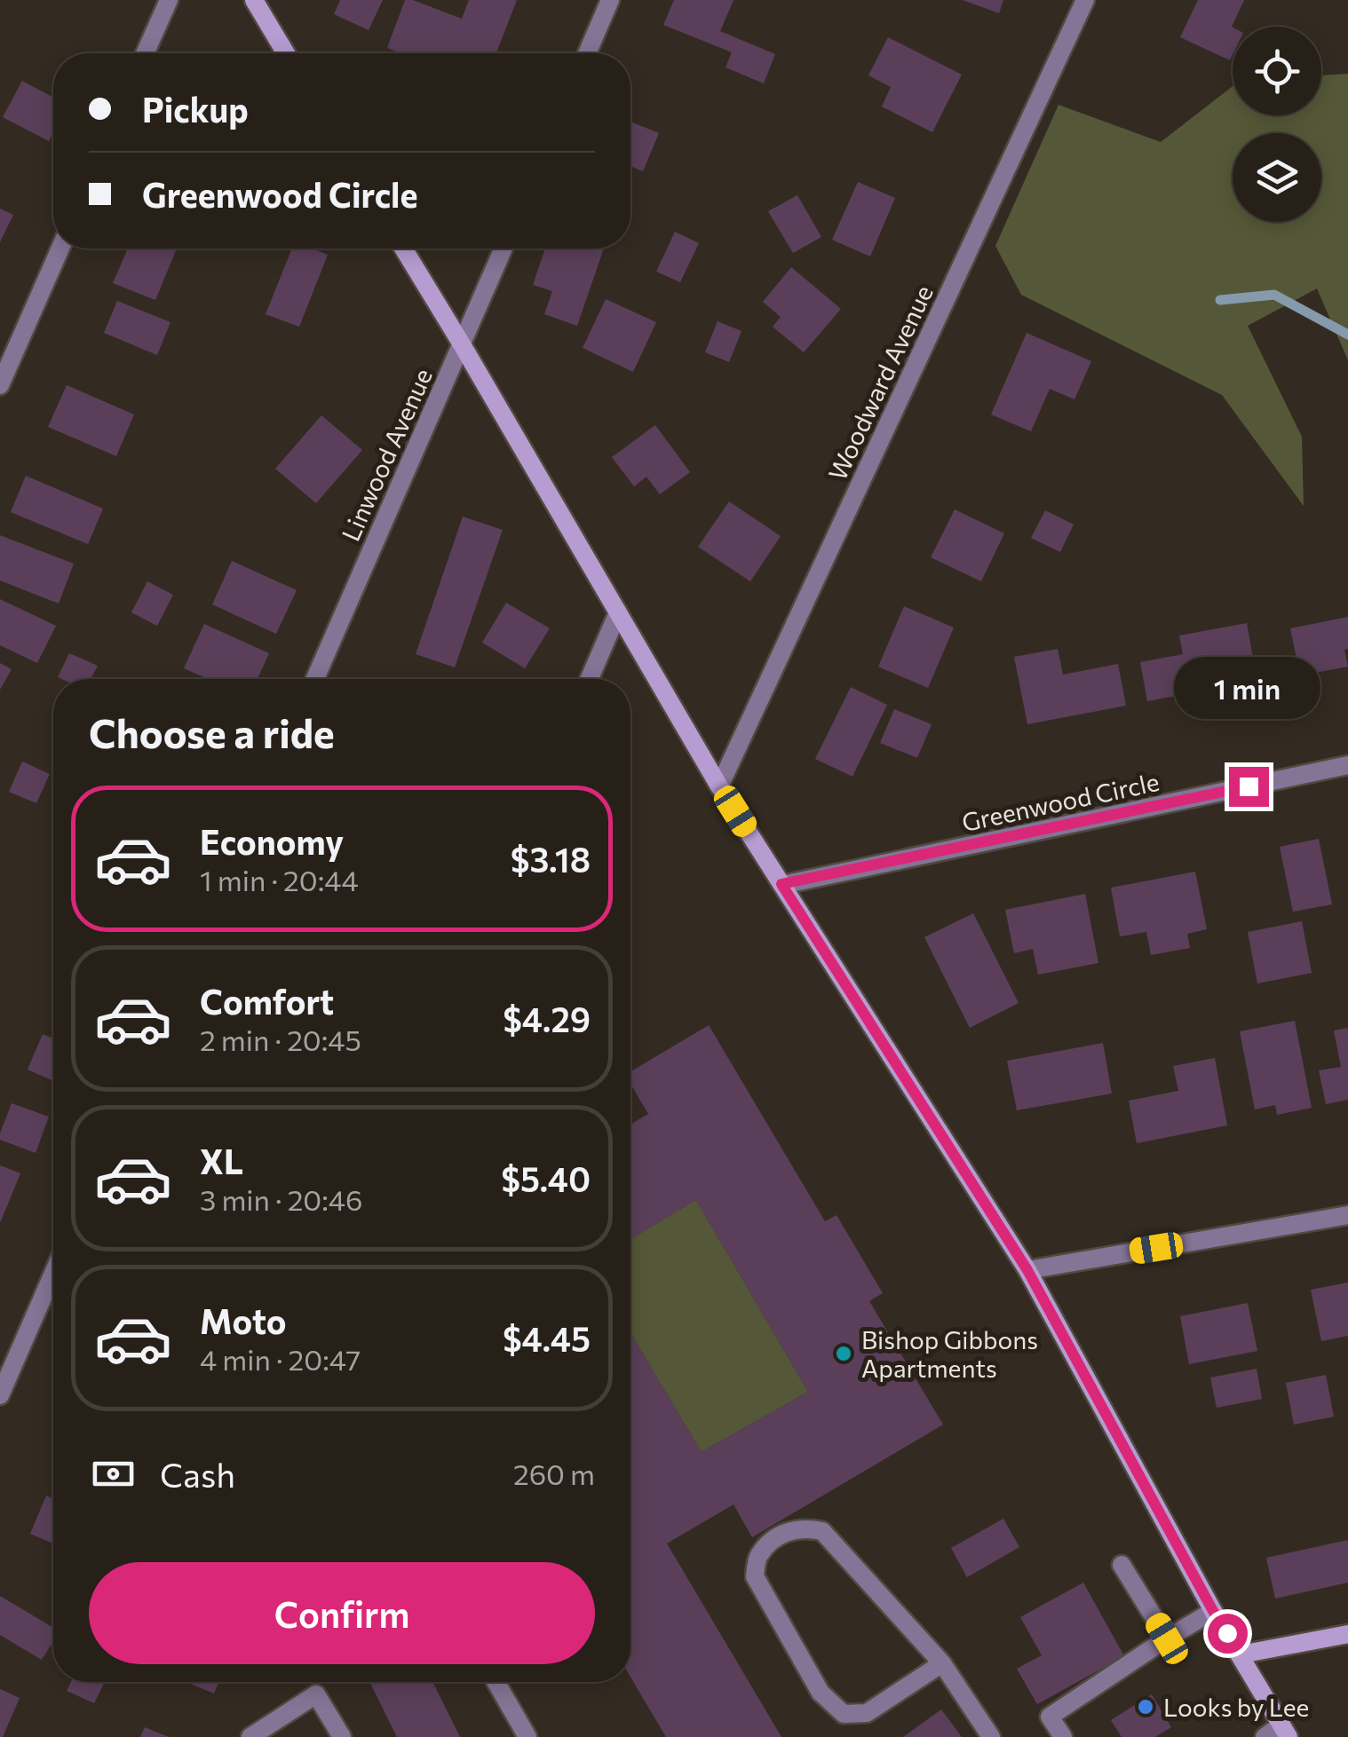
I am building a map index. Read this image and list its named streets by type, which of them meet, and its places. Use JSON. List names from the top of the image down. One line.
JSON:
{"streets":{"street":["Woodward Avenue","Linwood Avenue","Greenwood Circle"]},"places":["Bishop Gibbons Apartments","Looks by Lee"],"page":{"banner":["Pickup","Greenwood Circle"],"bubble":"1 min","heading":"Choose a ride","list":[{"name":"Economy","note":"1 min · 20:44","value":"$3.18"},{"name":"Comfort","note":"2 min · 20:45","value":"$4.29"},{"name":"XL","note":"3 min · 20:46","value":"$5.40"},{"name":"Moto","note":"4 min · 20:47","value":"$4.45"}],"pay":["Cash","260 m"],"buttons":"Confirm"}}
